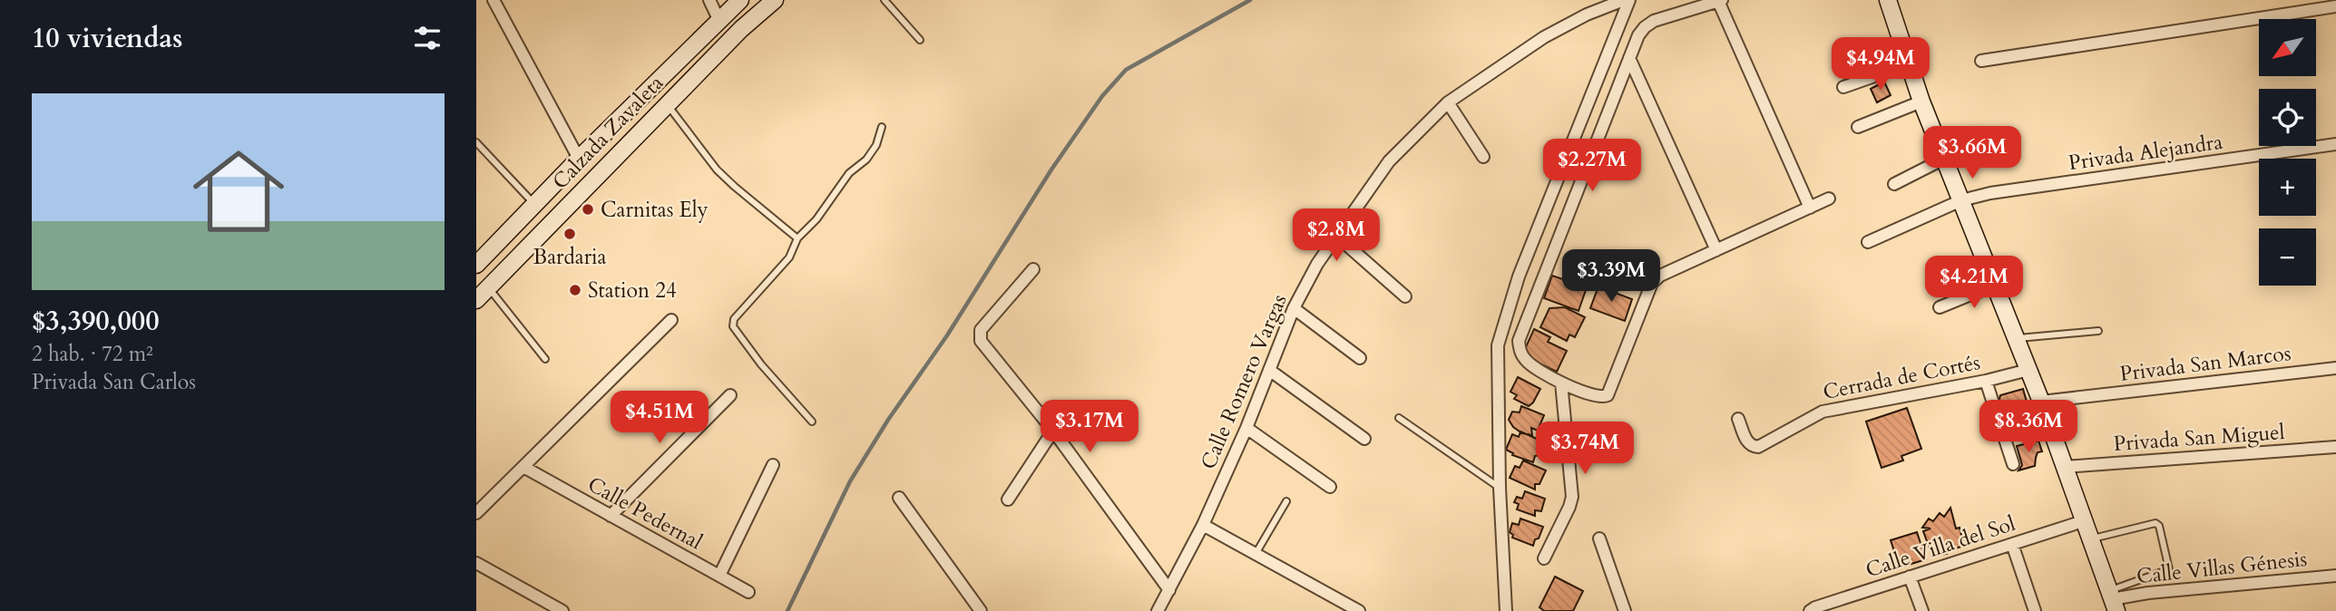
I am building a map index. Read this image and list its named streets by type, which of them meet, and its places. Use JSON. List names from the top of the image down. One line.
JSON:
{"streets":{"main road":["Calzada Zavaleta"],"street":["Privada Alejandra","Privada San Marcos","Cerrada de Cortés","Calle Romero Vargas","Privada San Miguel","Calle Pedernal","Calle Villa del Sol","Calle Villas Génesis"]},"places":["Carnitas Ely","Bardaria","Station 24"],"north":"bottom left","page":{"heading":"10 viviendas","map_buttons":["+","−"],"price":["$4.94M","$3.66M","$2.27M","$2.8M","$3.39M","$4.21M","$4.51M","$3.17M","$8.36M","$3.74M"],"list":[{"name":"$3,390,000","note":"2 hab. · 72 m² · Privada San Carlos"}]}}
